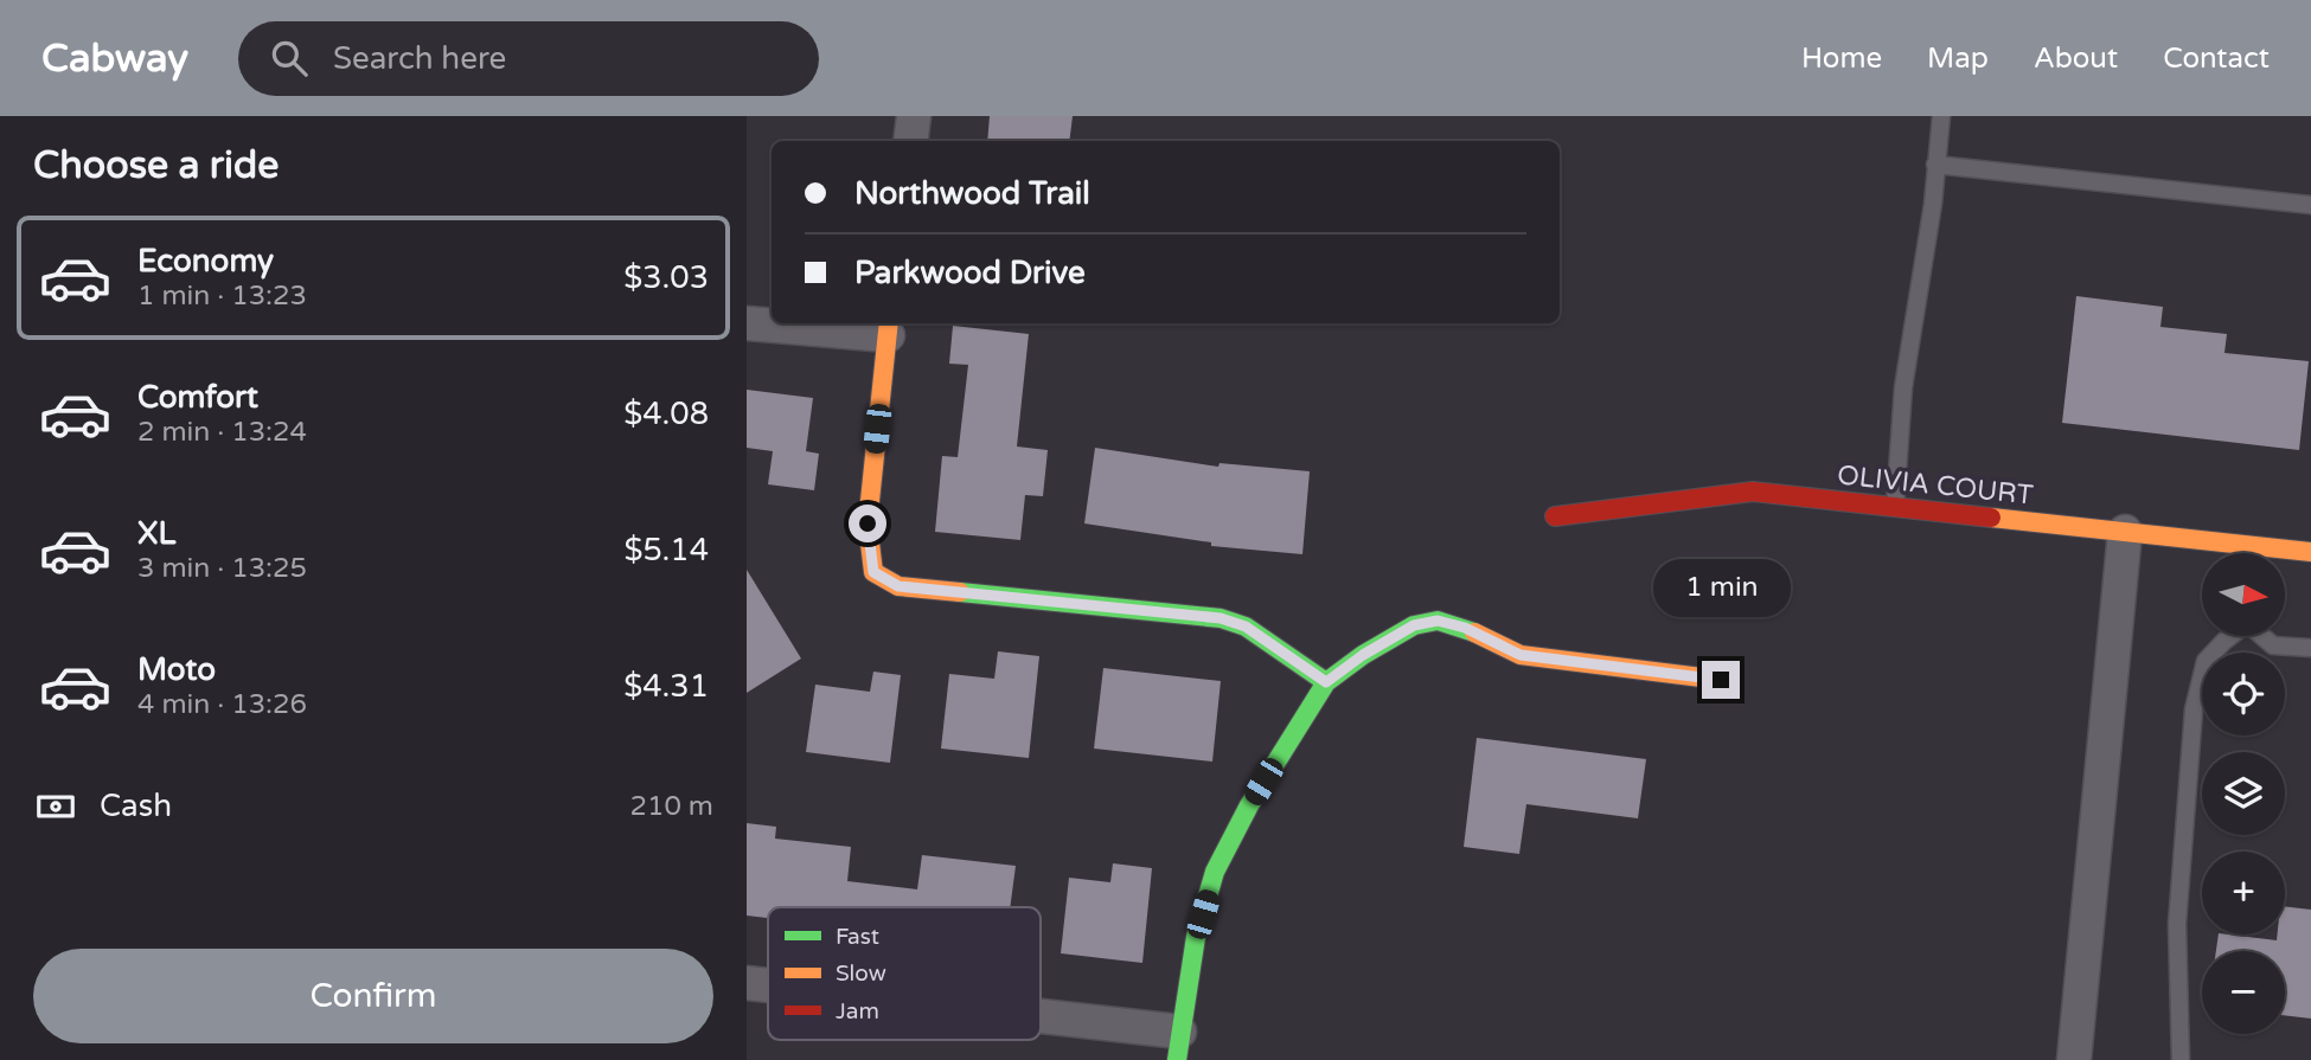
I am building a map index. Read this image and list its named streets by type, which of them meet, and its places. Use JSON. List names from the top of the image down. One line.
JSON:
{"streets":{"street":["OLIVIA COURT"]},"legend":["Fast","Slow","Jam"],"north":"right","page":{"header":"Cabway","search":"Search here","nav":["Home","Map","About","Contact"],"heading":"Choose a ride","banner":["Northwood Trail","Parkwood Drive"],"list":[{"name":"Economy","note":"1 min · 13:23","value":"$3.03"},{"name":"Comfort","note":"2 min · 13:24","value":"$4.08"},{"name":"XL","note":"3 min · 13:25","value":"$5.14"},{"name":"Moto","note":"4 min · 13:26","value":"$4.31"}],"map_buttons":["+","−"],"bubble":"1 min","pay":["Cash","210 m"],"buttons":"Confirm"}}
